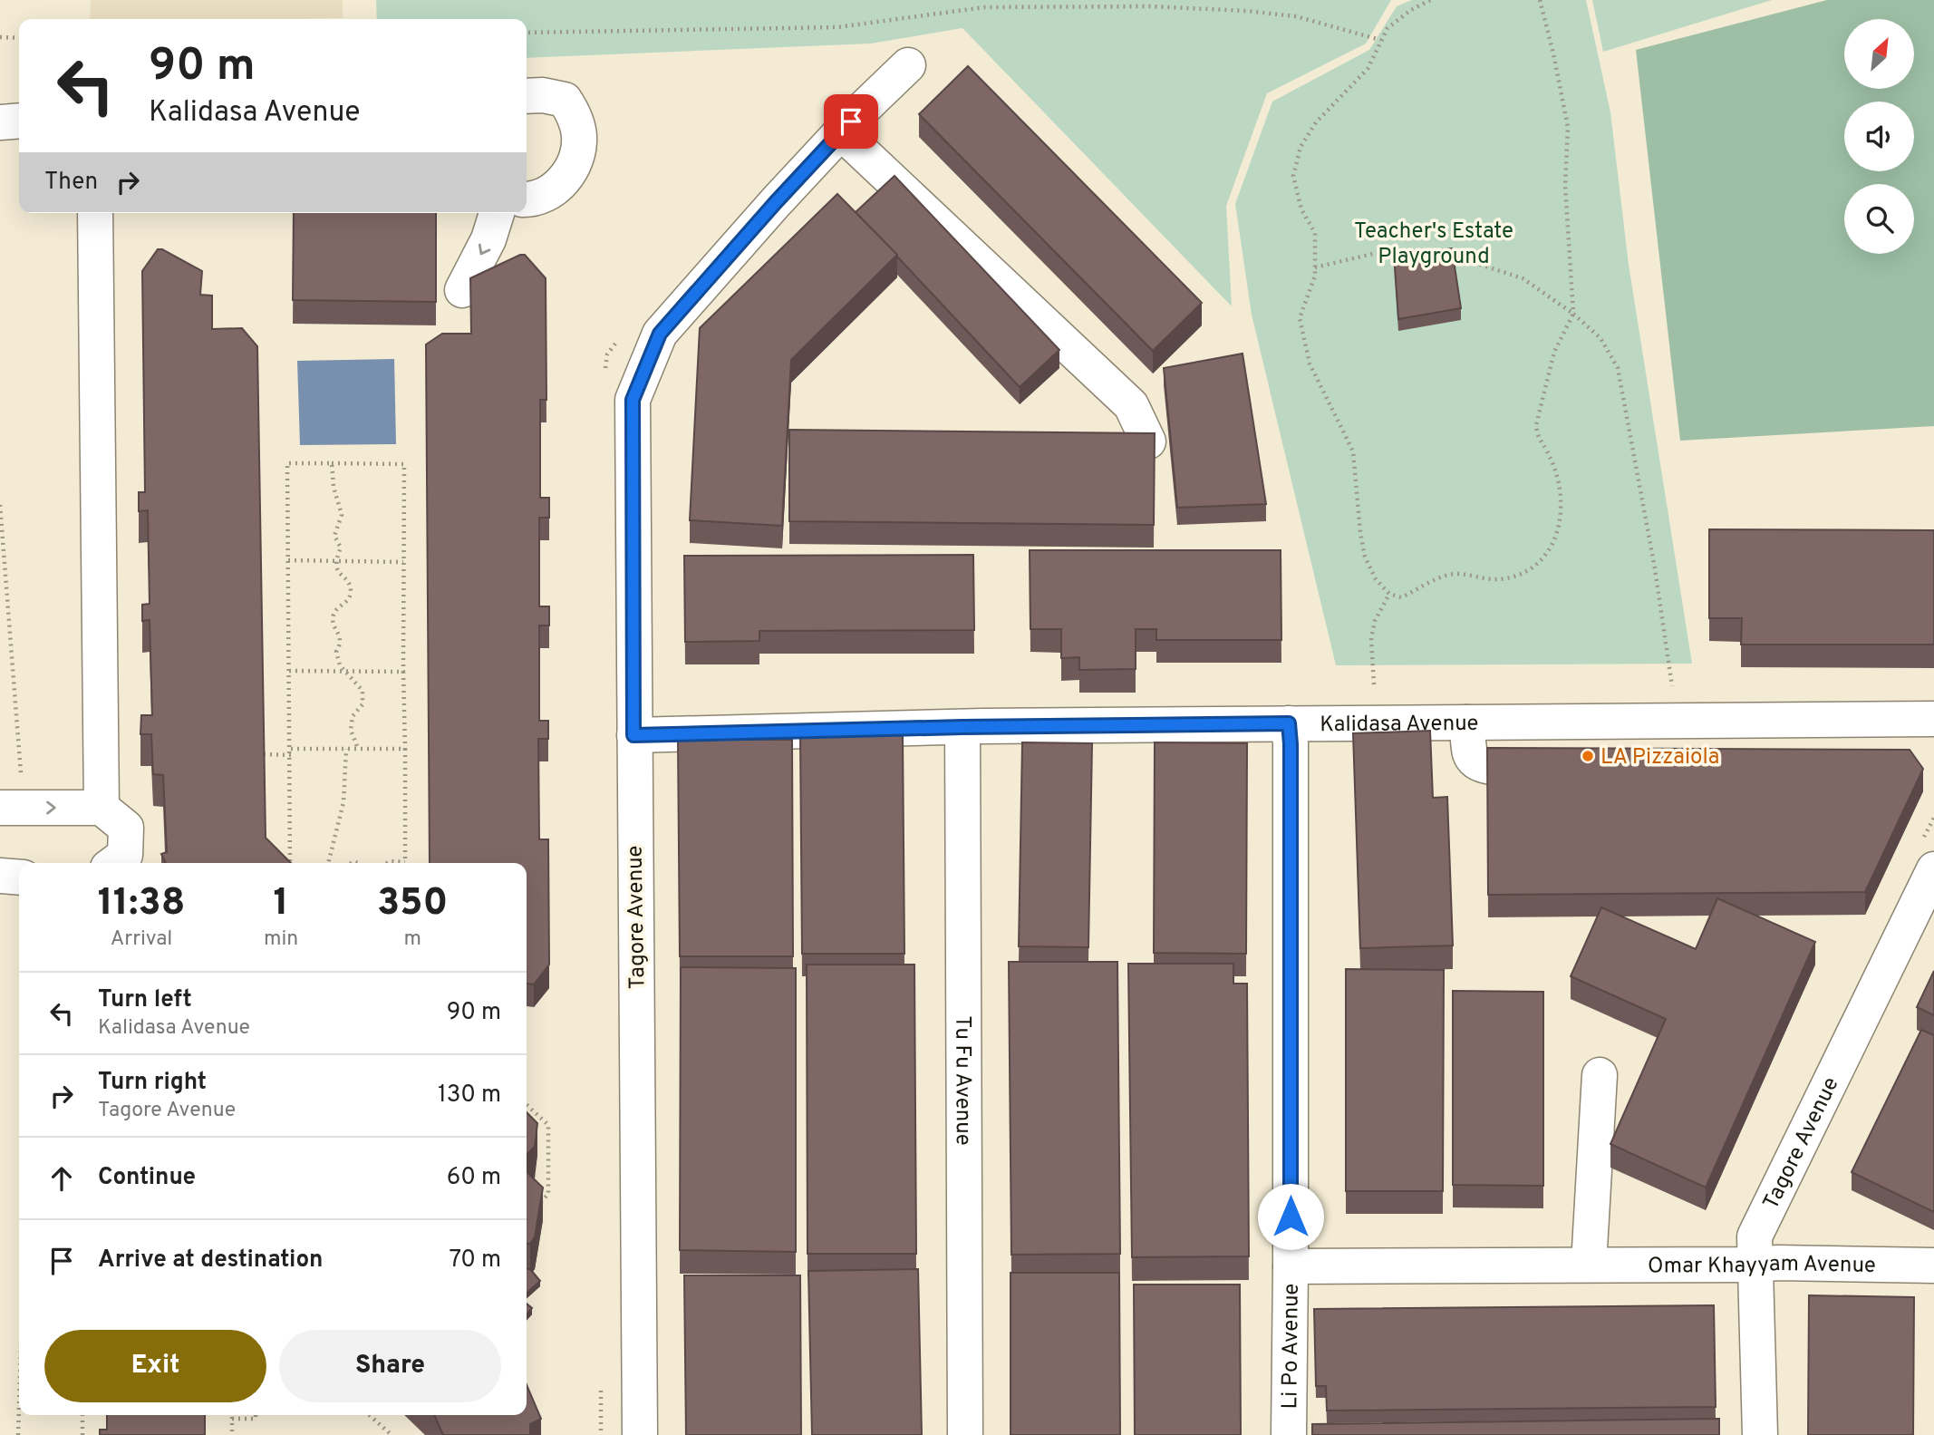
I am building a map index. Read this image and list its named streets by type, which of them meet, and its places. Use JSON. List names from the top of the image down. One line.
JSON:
{"streets":{"street":["Kalidasa Avenue","Tagore Avenue","Tu Fu Avenue","Omar Khayyam Avenue","Li Po Avenue"]},"crossings":[["Kalidasa Avenue","Tagore Avenue"],["Kalidasa Avenue","Tu Fu Avenue"],["Kalidasa Avenue","Li Po Avenue"],["Tagore Avenue","Omar Khayyam Avenue"],["Omar Khayyam Avenue","Li Po Avenue"]],"parks":["Teacher's Estate Playground"],"places":["LA Pizzaiola"],"north":"top right","page":{"turn":["90 m","Kalidasa Avenue"],"then":"Then","eta":["11:38","Arrival","1","min","350","m"],"list":[{"name":"Turn left","note":"Kalidasa Avenue","value":"90 m"},{"name":"Turn right","note":"Tagore Avenue","value":"130 m"},{"name":"Continue","value":"60 m"},{"name":"Arrive at destination","value":"70 m"}],"buttons":["Exit","Share"]}}
